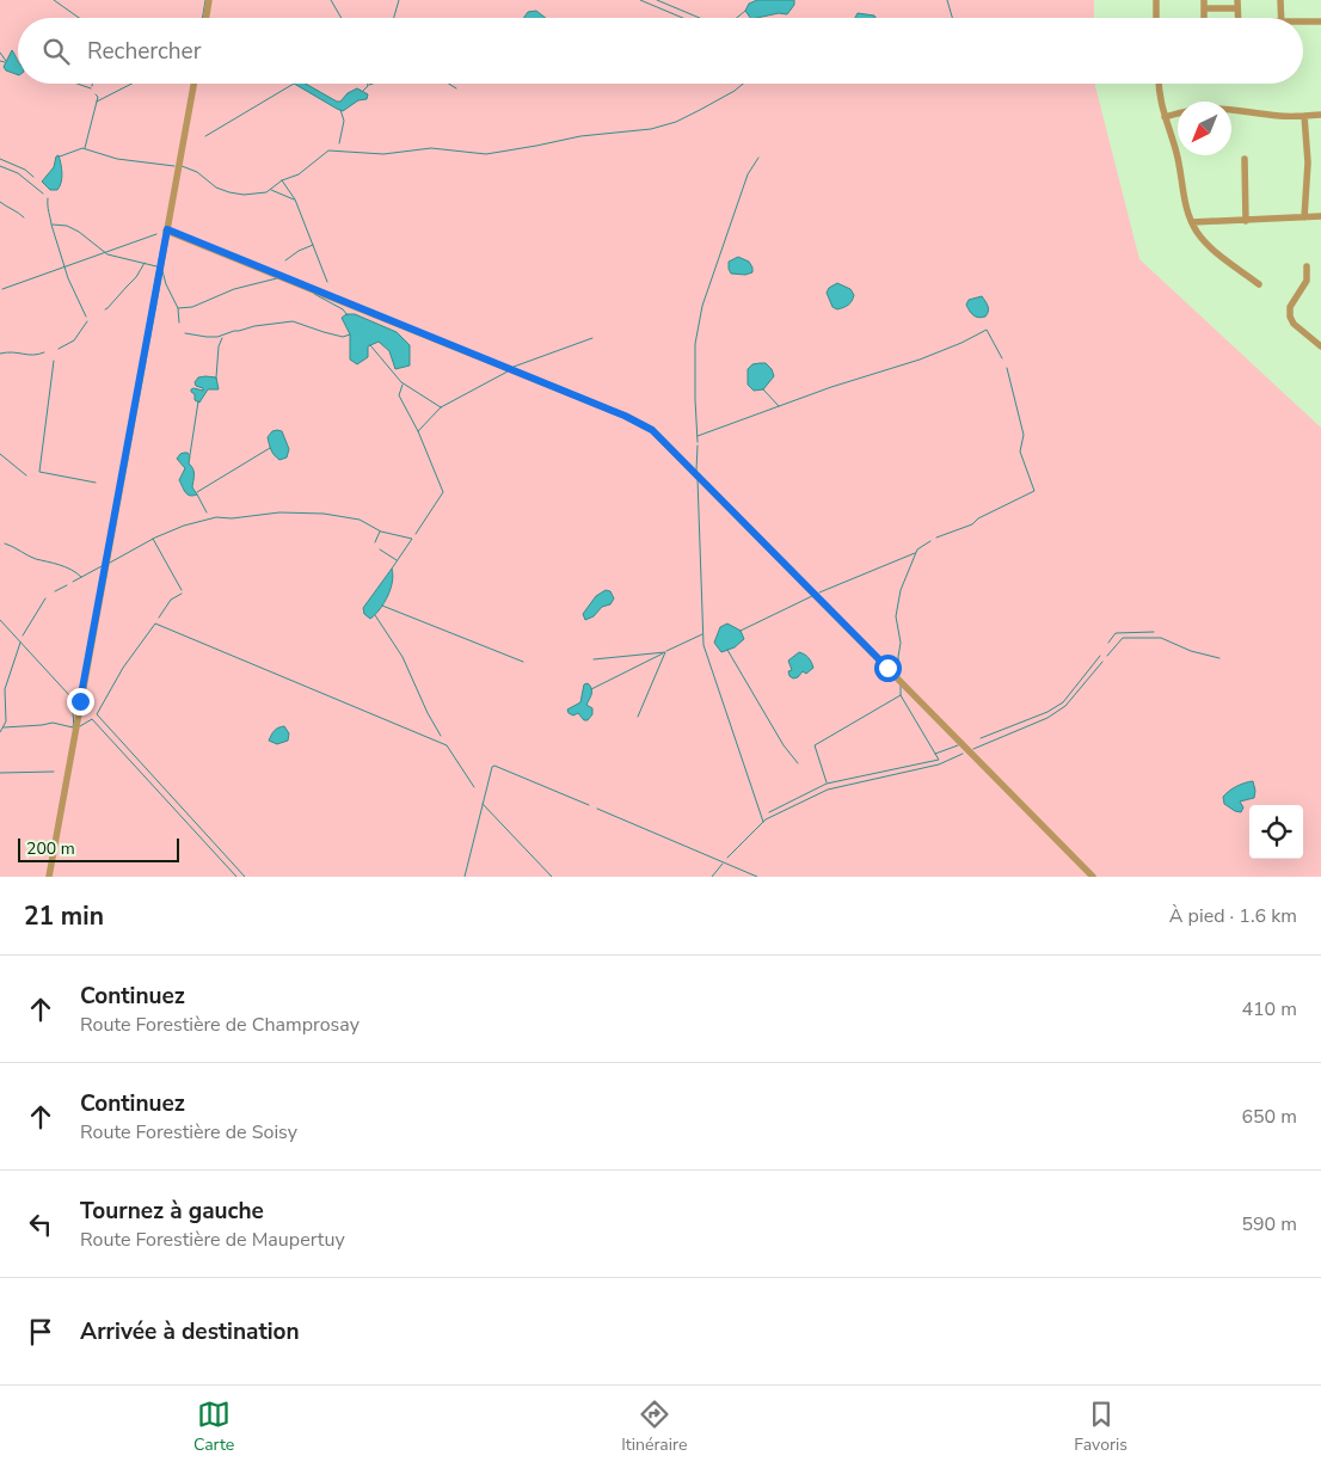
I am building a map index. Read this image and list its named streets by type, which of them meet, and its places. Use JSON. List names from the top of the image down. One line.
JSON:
{"scale_bar":"200 m","north":"bottom left","page":{"search":"Rechercher","scale":"200 m","heading":["21 min","À pied · 1.6 km"],"list":[["Continuez","Route Forestière de Champrosay","410 m"],["Continuez","Route Forestière de Soisy","650 m"],["Tournez à gauche","Route Forestière de Maupertuy","590 m"],"Arrivée à destination"],"nav":["Carte","Itinéraire","Favoris"]}}
